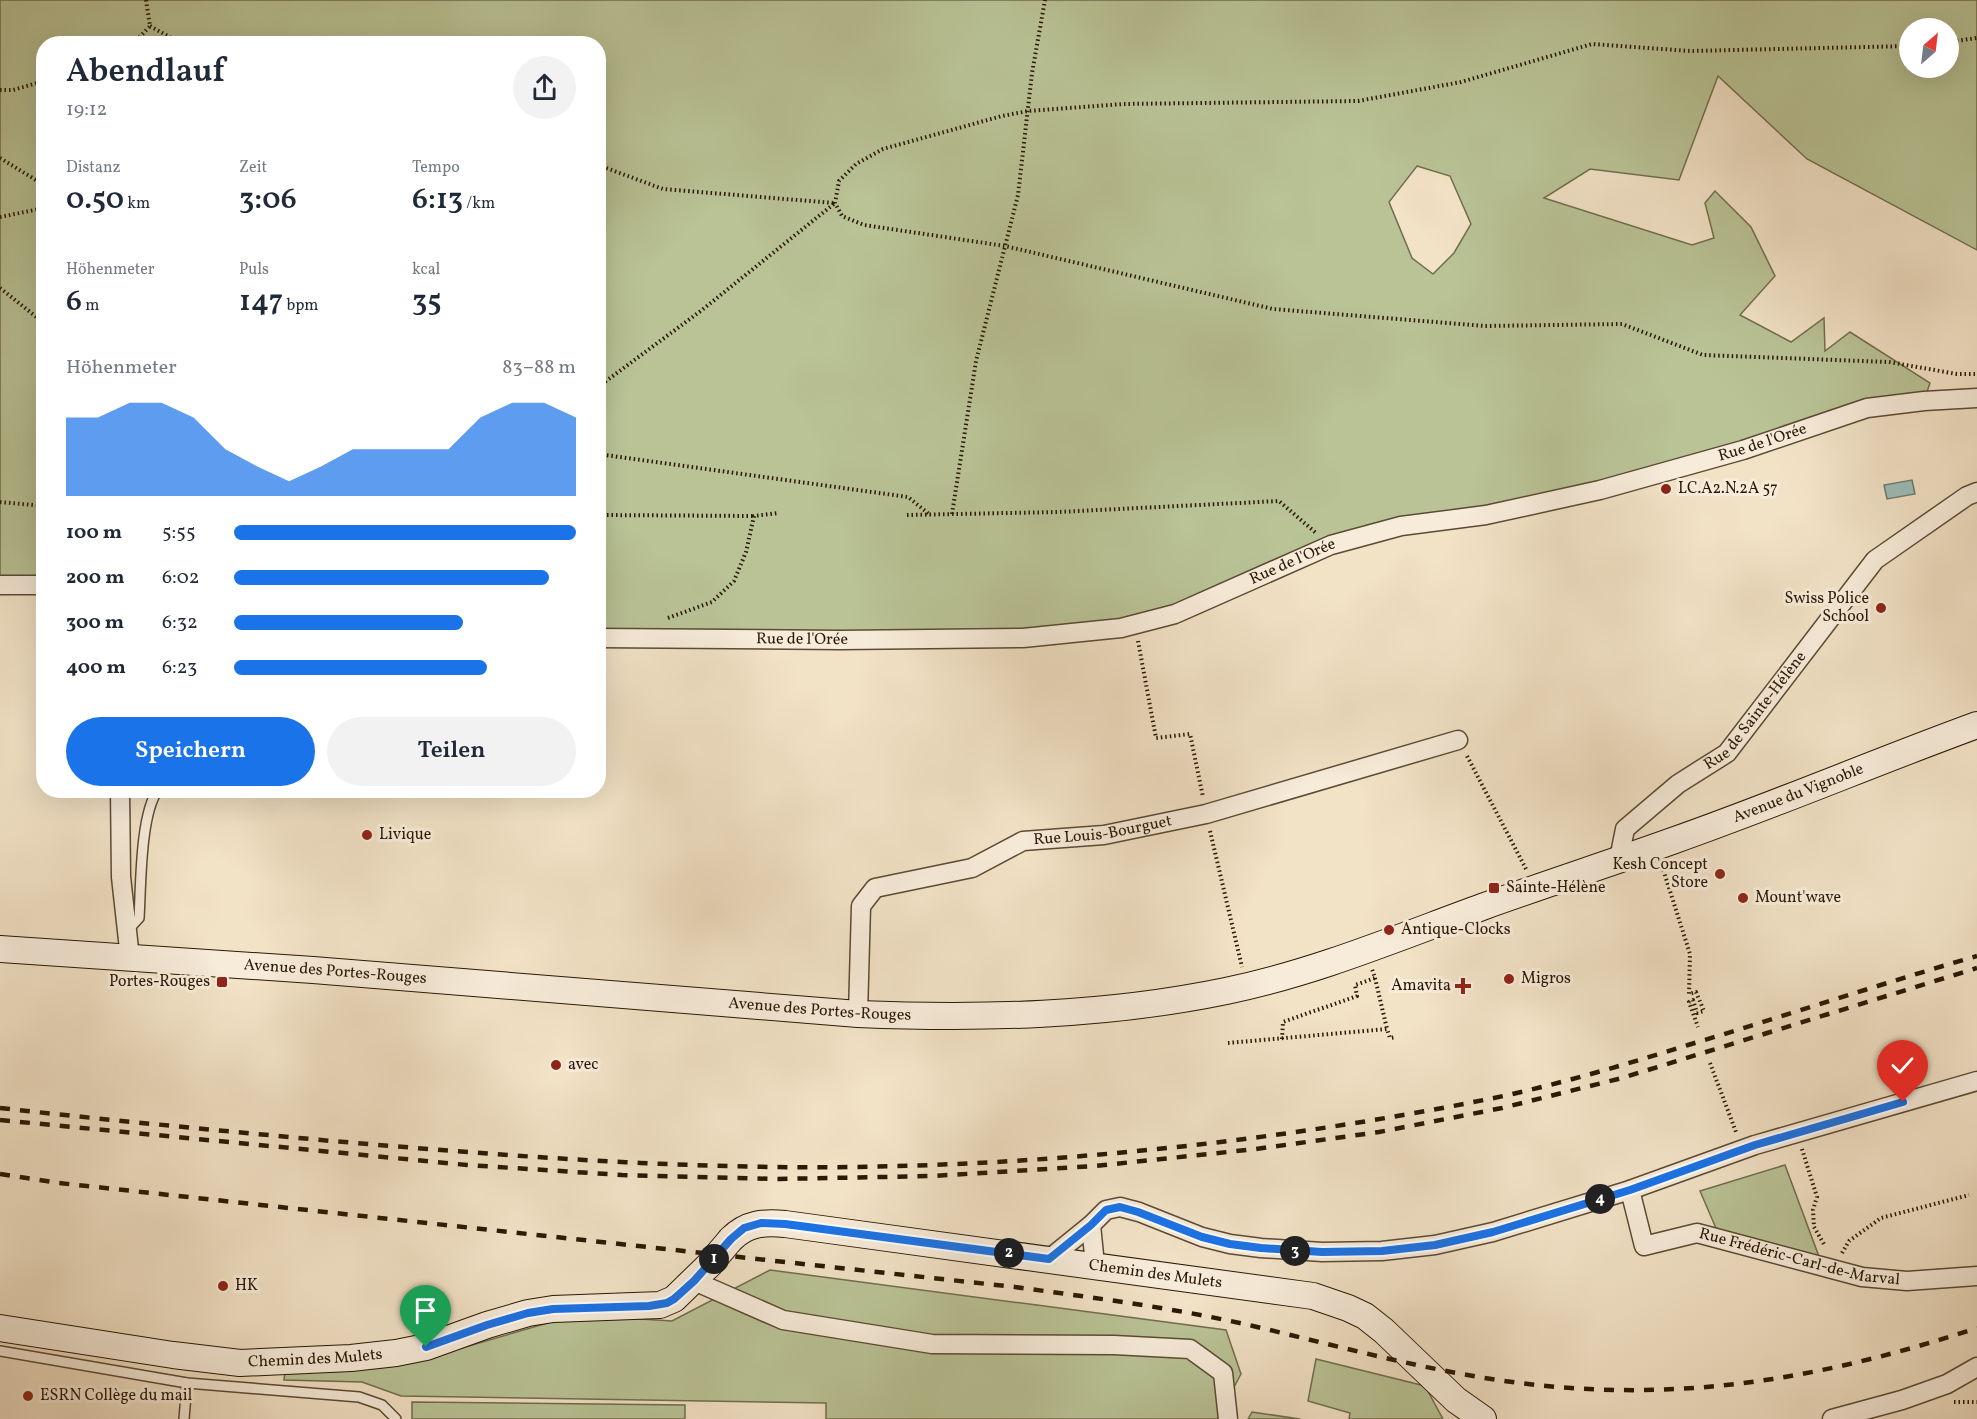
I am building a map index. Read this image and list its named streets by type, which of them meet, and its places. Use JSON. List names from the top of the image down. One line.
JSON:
{"streets":{"main road":["Avenue du Vignoble","Avenue des Portes-Rouges","Chemin des Mulets"],"street":["Rue de l'Orée","Rue de Sainte-Hélène","Rue Louis-Bourguet","Rue Frédéric-Carl-de-Marval"]},"crossings":[["Rue de Sainte-Hélène","Avenue du Vignoble"],["Rue de Sainte-Hélène","Avenue des Portes-Rouges"],["Avenue du Vignoble","Avenue des Portes-Rouges"],["Rue Louis-Bourguet","Avenue des Portes-Rouges"]],"places":{"other":["LC.A2.N.2A 57","Swiss Police School","Livique","Kesh Concept Store","Mount'wave","Antique-Clocks","Migros","avec","HK","ESRN Collège du mail"],"transit":["Sainte-Hélène","Portes-Rouges"],"health":["Amavita"]},"north":"top right","page":{"heading":["Abendlauf","19:12"],"stats":[["Distanz","0.50 km"],["Zeit","3:06"],["Tempo","6:13 /km"],["Höhenmeter","6 m"],["Puls","147 bpm"],["kcal","35"]],"chart":["Höhenmeter","83–88 m"],"list":[{"name":"100 m","note":"5:55"},{"name":"200 m","note":"6:02"},{"name":"300 m","note":"6:32"},{"name":"400 m","note":"6:23"}],"buttons":["Speichern","Teilen"],"pins":["4","3","2","1"]}}
